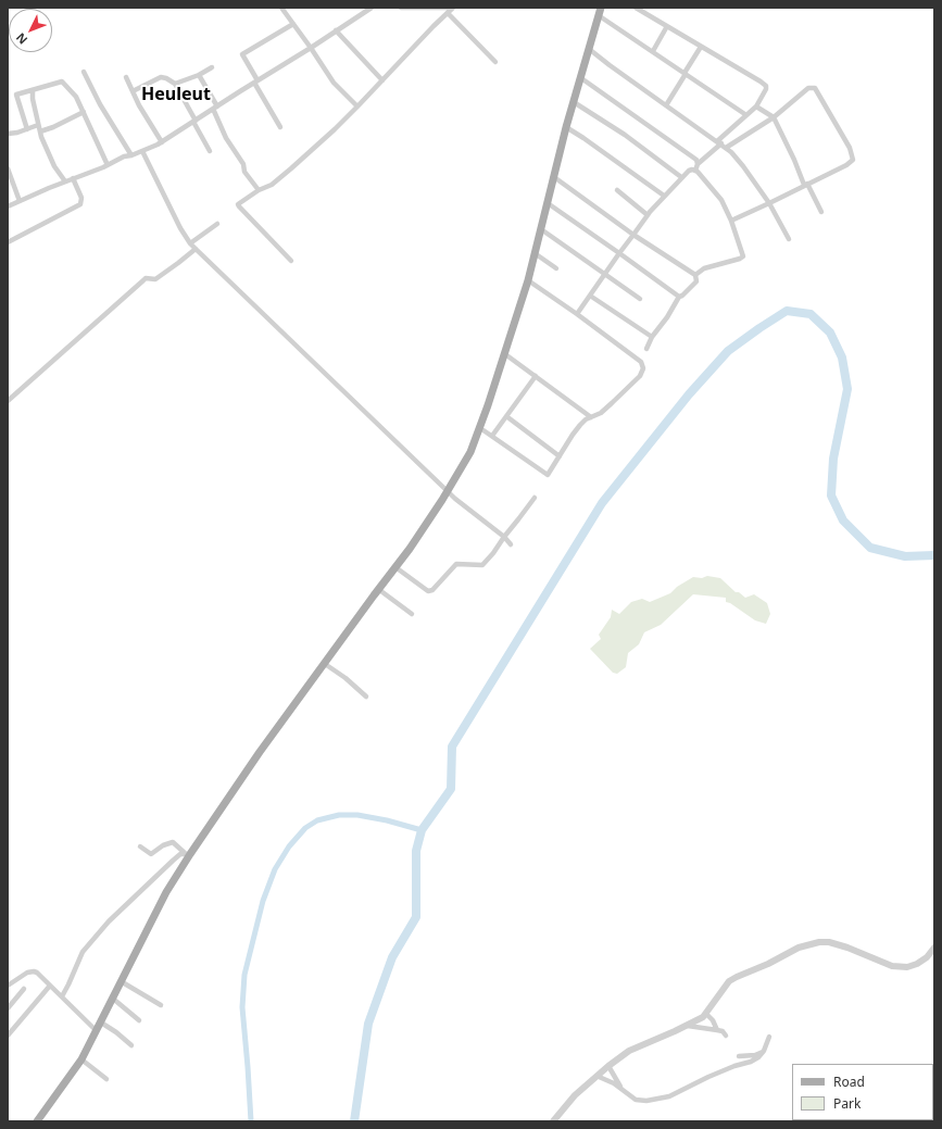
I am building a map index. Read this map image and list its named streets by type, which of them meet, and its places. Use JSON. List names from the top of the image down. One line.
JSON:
{"districts":["Heuleut"],"legend":["Road","Park"],"north":"bottom left"}
